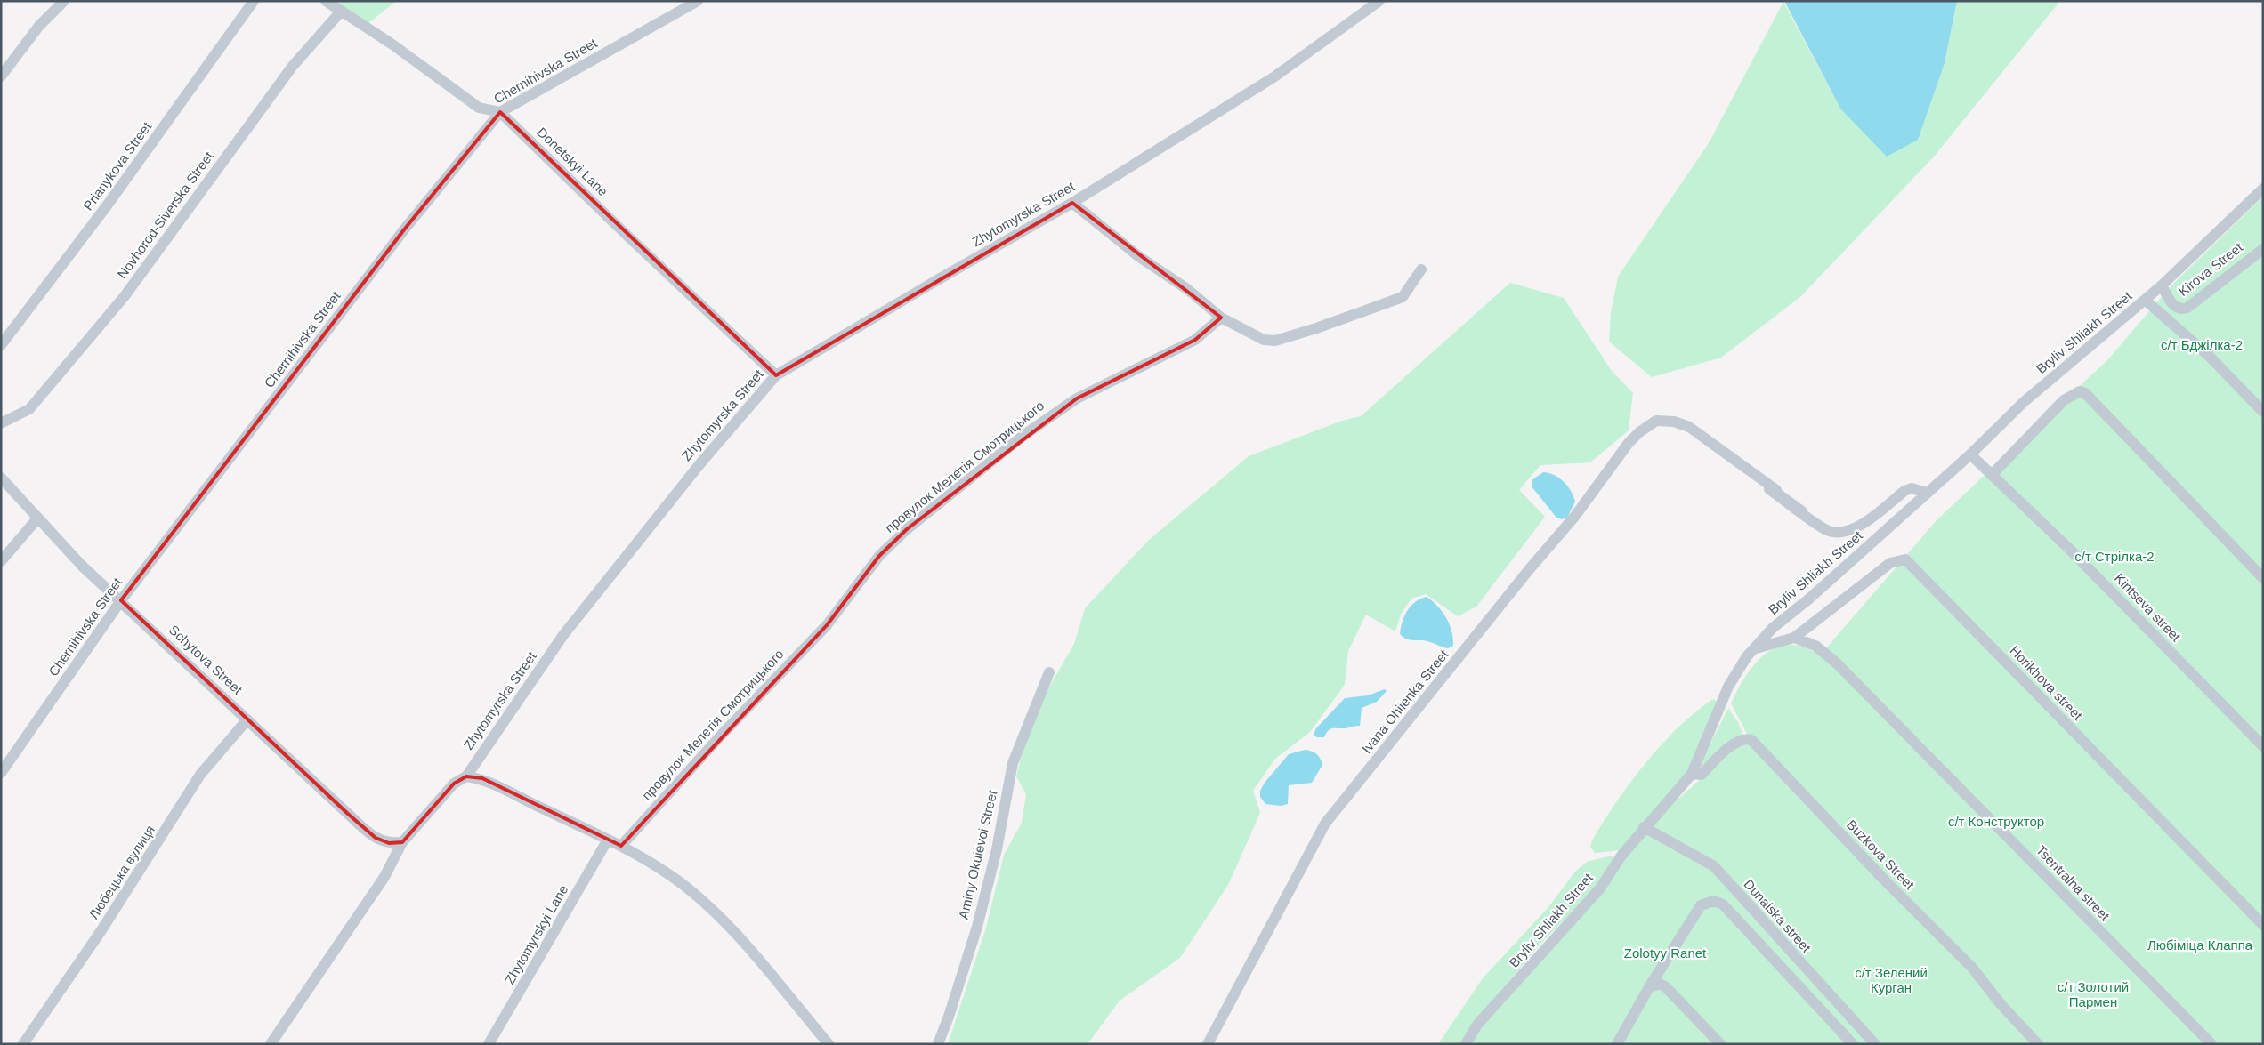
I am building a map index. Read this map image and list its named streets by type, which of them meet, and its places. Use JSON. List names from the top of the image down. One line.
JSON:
{"streets":{"street":["Chernihivska Street","Donetskyi Lane","Prianykova Street","Zhytomyrska Street","Novhorod-Siverska Street","Kirova Street","Bryliv Shliakh Street","провулок Мелетія Смотрицького","Kintseva street","Schytova Street","Horikhova street","Ivana Ohiienka Street","Aminy Okuievoi Street","Buzkova Street","Любецька вулиця","Tsentralna street","Dunaiska street","Zhytomyrskyi Lane"]},"crossings":[["Chernihivska Street","Donetskyi Lane"],["Chernihivska Street","Schytova Street"],["Donetskyi Lane","Zhytomyrska Street"],["Zhytomyrska Street","Schytova Street"],["Kirova Street","Bryliv Shliakh Street"],["Bryliv Shliakh Street","Kintseva street"],["Bryliv Shliakh Street","Buzkova Street"],["Bryliv Shliakh Street","Dunaiska street"],["Schytova Street","Любецька вулиця"],["Horikhova street","Tsentralna street"]],"parks":["с/т Бджілка-2","с/т Стрілка-2","с/т Конструктор","Любіміца Клаппа","Zolotyy Ranet","с/т Зелений Курган","с/т Золотий Пармен"]}
